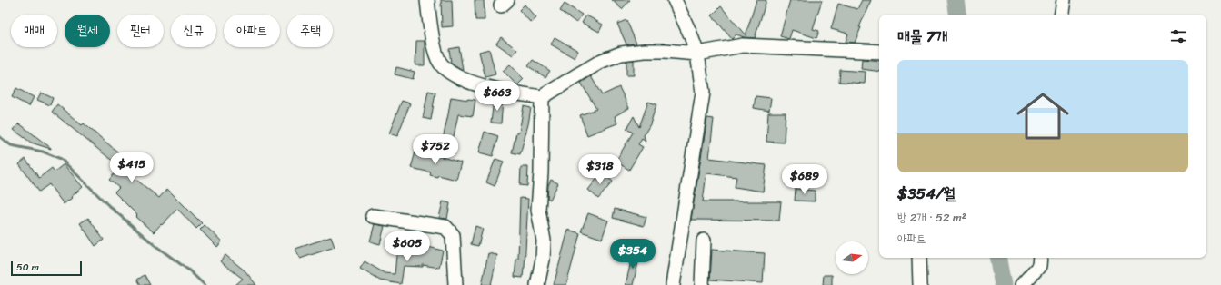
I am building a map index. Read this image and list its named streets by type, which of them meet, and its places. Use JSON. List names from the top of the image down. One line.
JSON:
{"scale_bar":"50 m","north":"right","page":{"chip":["매매","월세","필터","신규","아파트","주택"],"heading":"매물 7개","list":[{"name":"$354/월","note":"방 2개 · 52 m² · 아파트"}],"price":["$663","$752","$415","$318","$689","$605","$354"],"scale":"50 m"}}
